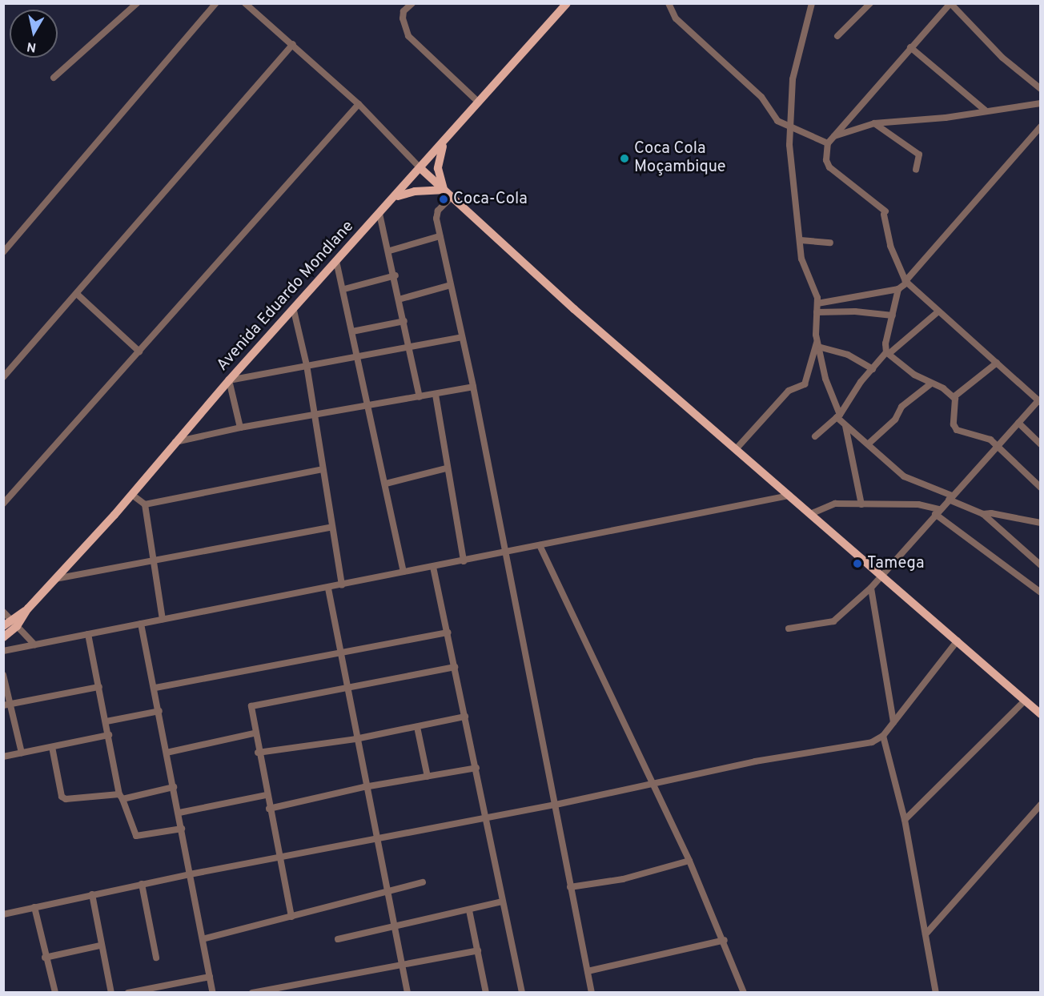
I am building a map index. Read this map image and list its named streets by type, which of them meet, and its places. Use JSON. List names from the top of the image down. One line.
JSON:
{"streets":{"main road":["Avenida Eduardo Mondlane"]},"places":["Coca Cola Moçambique","Coca-Cola","Tamega"],"north":"bottom"}
